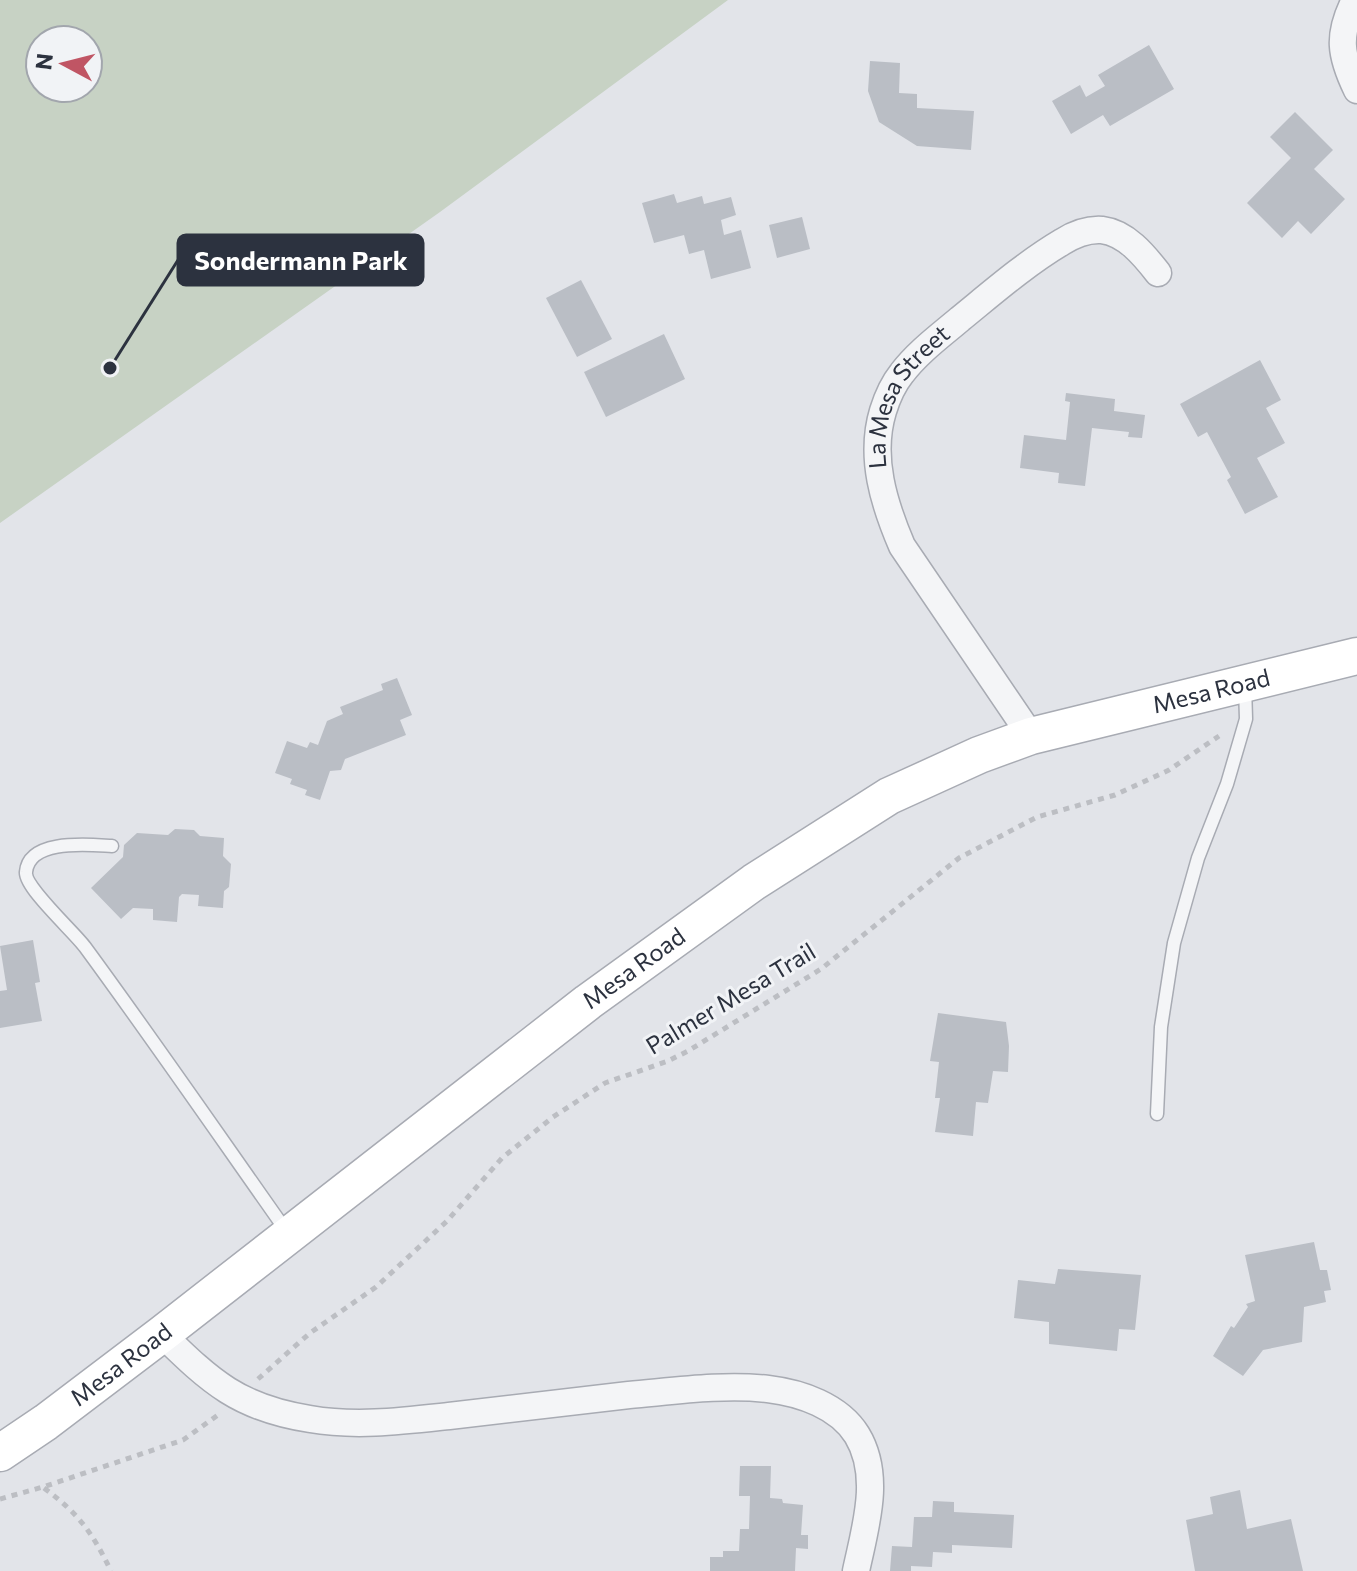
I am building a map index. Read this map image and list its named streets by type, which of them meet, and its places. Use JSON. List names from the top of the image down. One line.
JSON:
{"streets":{"main road":["Mesa Road"],"street":["La Mesa Street"],"path":["Palmer Mesa Trail"]},"crossings":[["La Mesa Street","Mesa Road"]],"places":["Sondermann Park"],"north":"left"}
